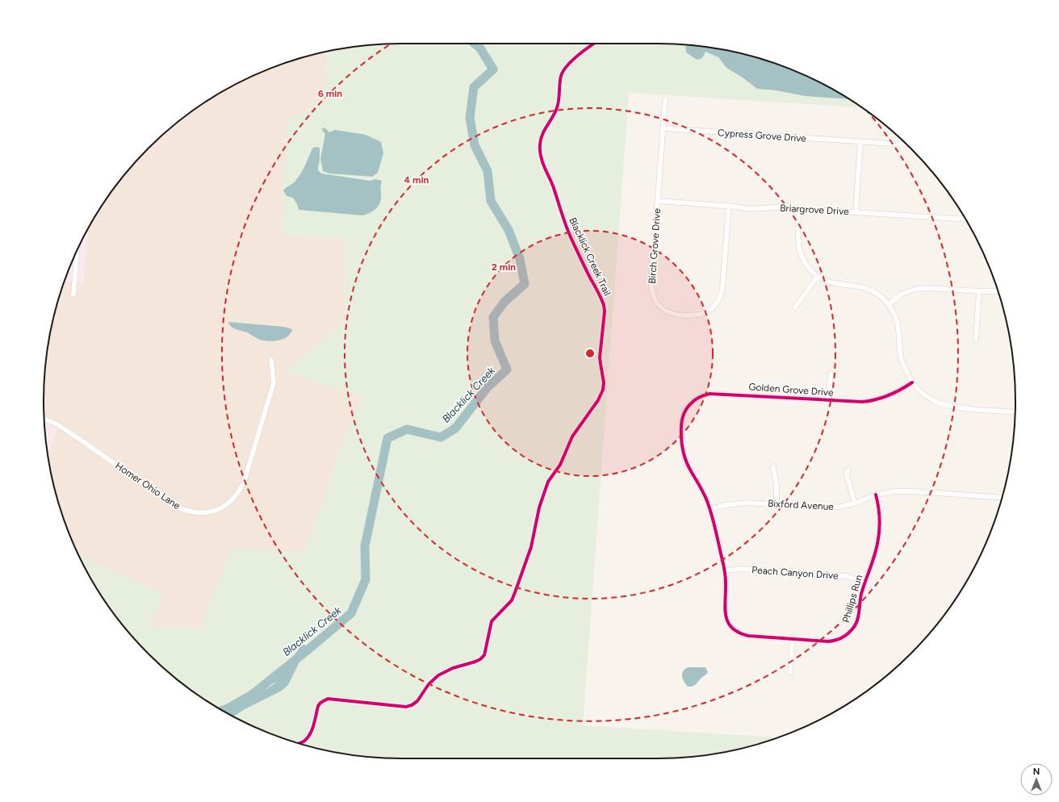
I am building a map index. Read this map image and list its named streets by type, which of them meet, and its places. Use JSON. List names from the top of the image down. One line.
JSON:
{"streets":{"street":["Cypress Grove Drive","Briargrove Drive","Birch Grove Drive","Golden Grove Drive","Homer Ohio Lane","Bixford Avenue","Peach Canyon Drive","Phillips Run"],"cycle path":["Blacklick Creek Trail"]},"crossings":[["Cypress Grove Drive","Birch Grove Drive"],["Briargrove Drive","Birch Grove Drive"],["Golden Grove Drive","Bixford Avenue"],["Bixford Avenue","Phillips Run"],["Peach Canyon Drive","Phillips Run"]],"water":["Blacklick Creek"],"north":"top","rings":["6 min","4 min","2 min"]}
